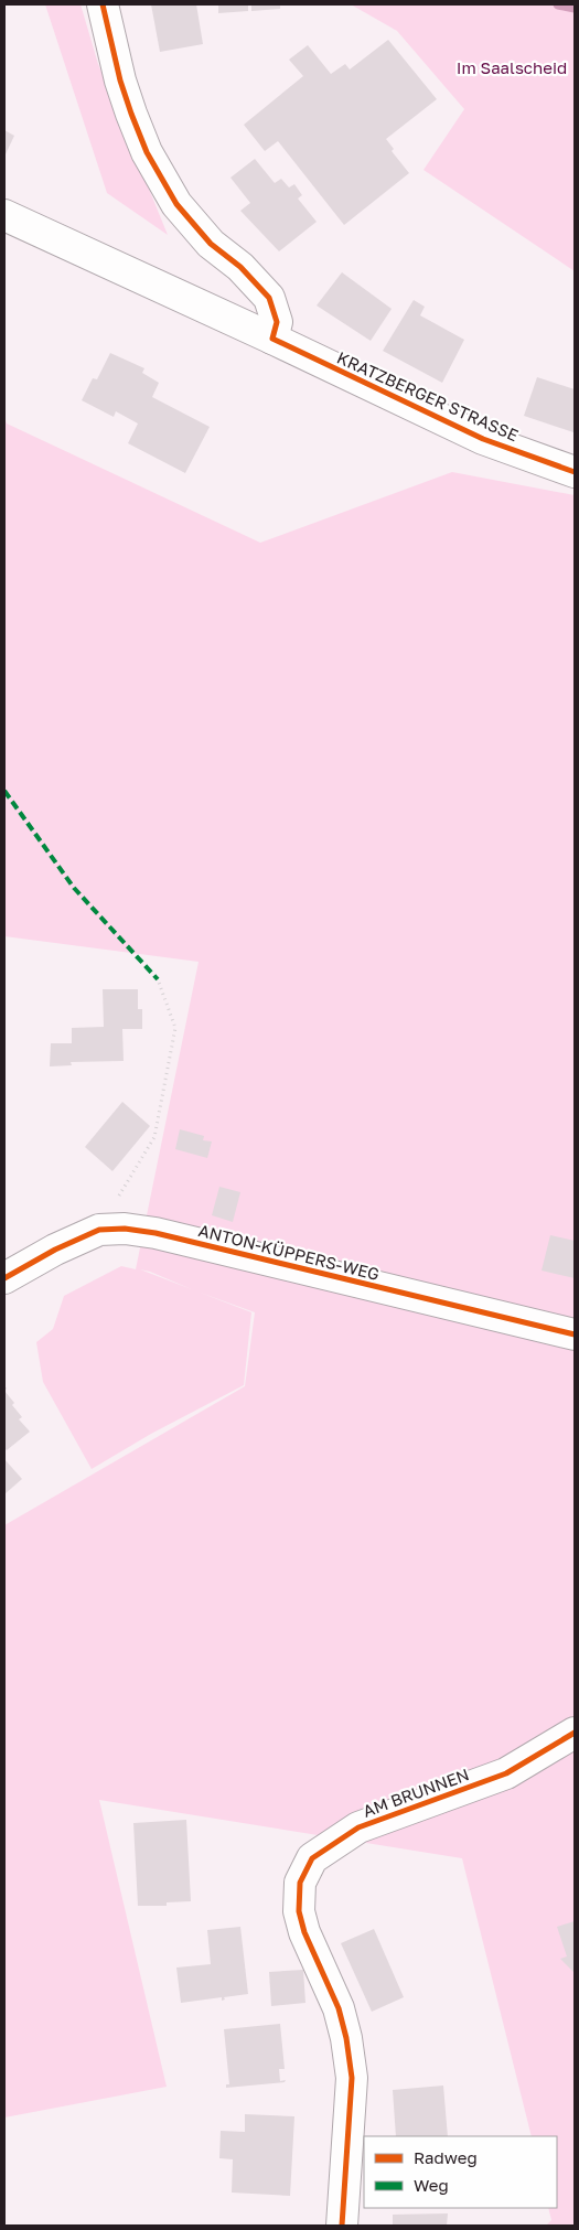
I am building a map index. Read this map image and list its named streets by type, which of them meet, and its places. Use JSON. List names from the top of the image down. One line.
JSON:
{"streets":{"street":["KRATZBERGER STRASSE","ANTON-KÜPPERS-WEG","AM BRUNNEN"]},"parks":["Im Saalscheid"],"legend":["Radweg","Weg"]}
